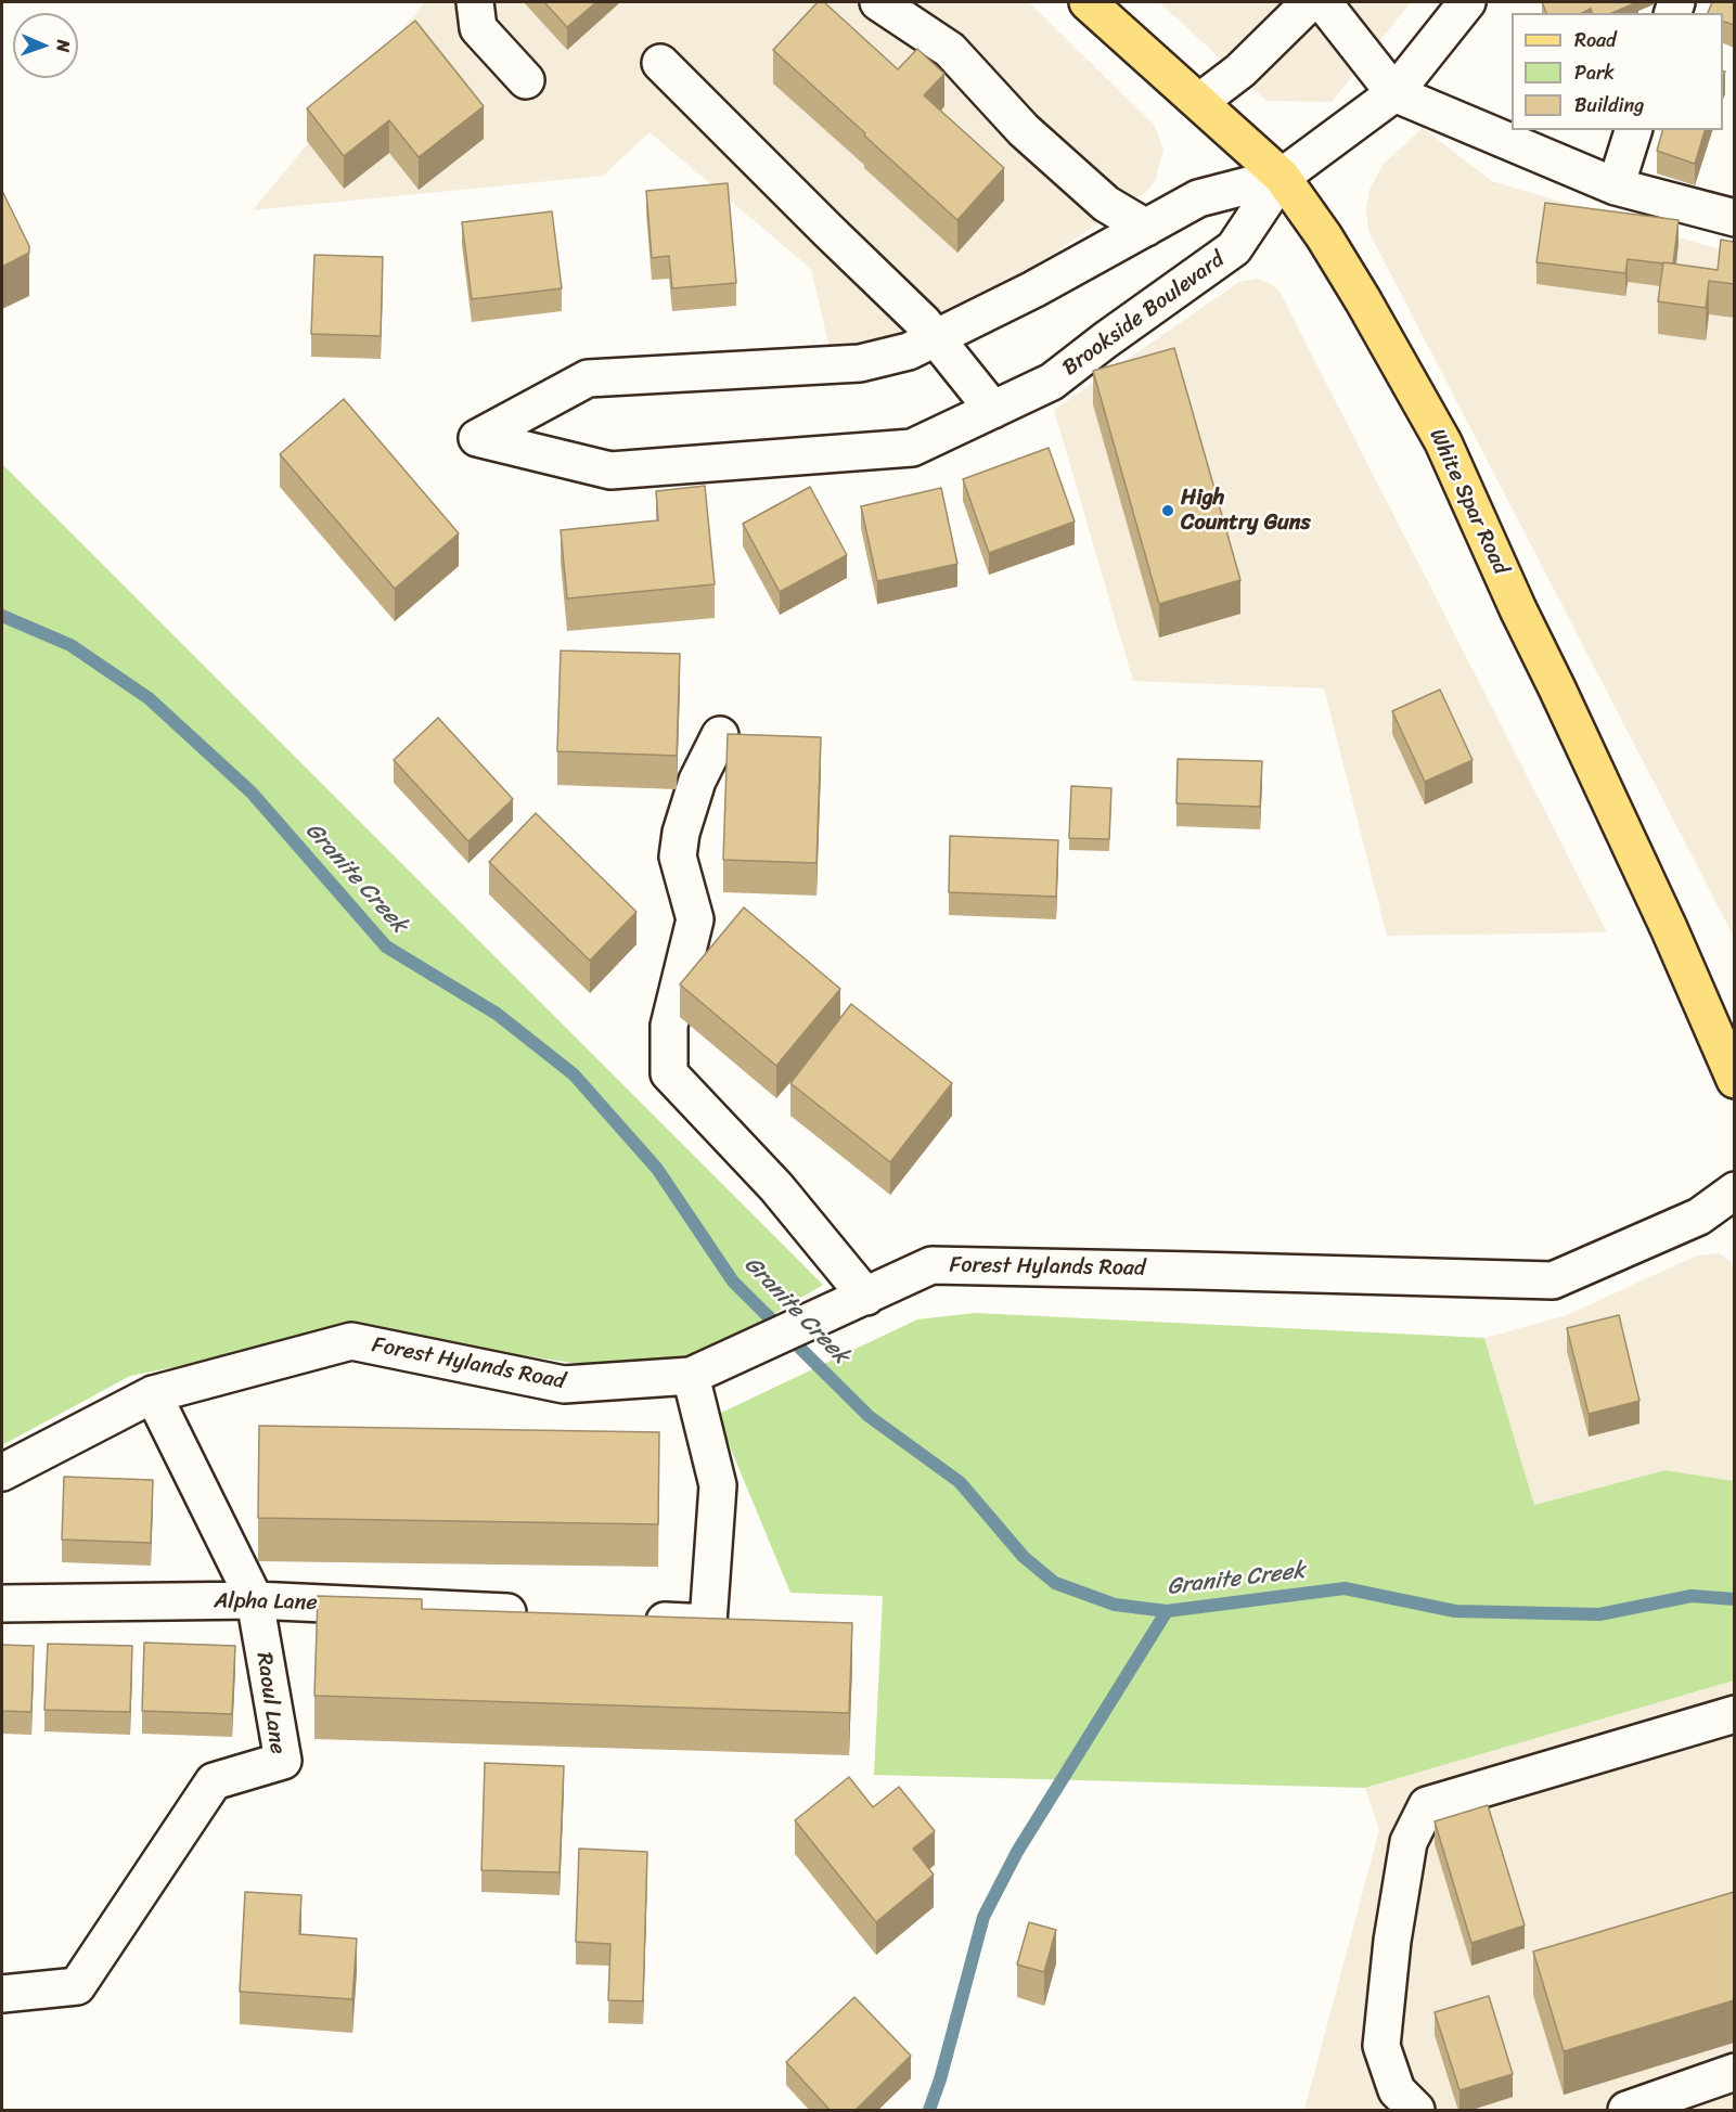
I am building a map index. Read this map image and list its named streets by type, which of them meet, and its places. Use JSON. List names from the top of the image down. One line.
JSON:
{"streets":{"main road":["White Spar Road"],"street":["Brookside Boulevard","Forest Hylands Road","Alpha Lane","Raoul Lane"]},"crossings":[["Brookside Boulevard","White Spar Road"],["Forest Hylands Road","Raoul Lane"],["Alpha Lane","Raoul Lane"]],"water":["Granite Creek"],"places":["High Country Guns"],"legend":["Road","Park","Building"],"north":"right"}
